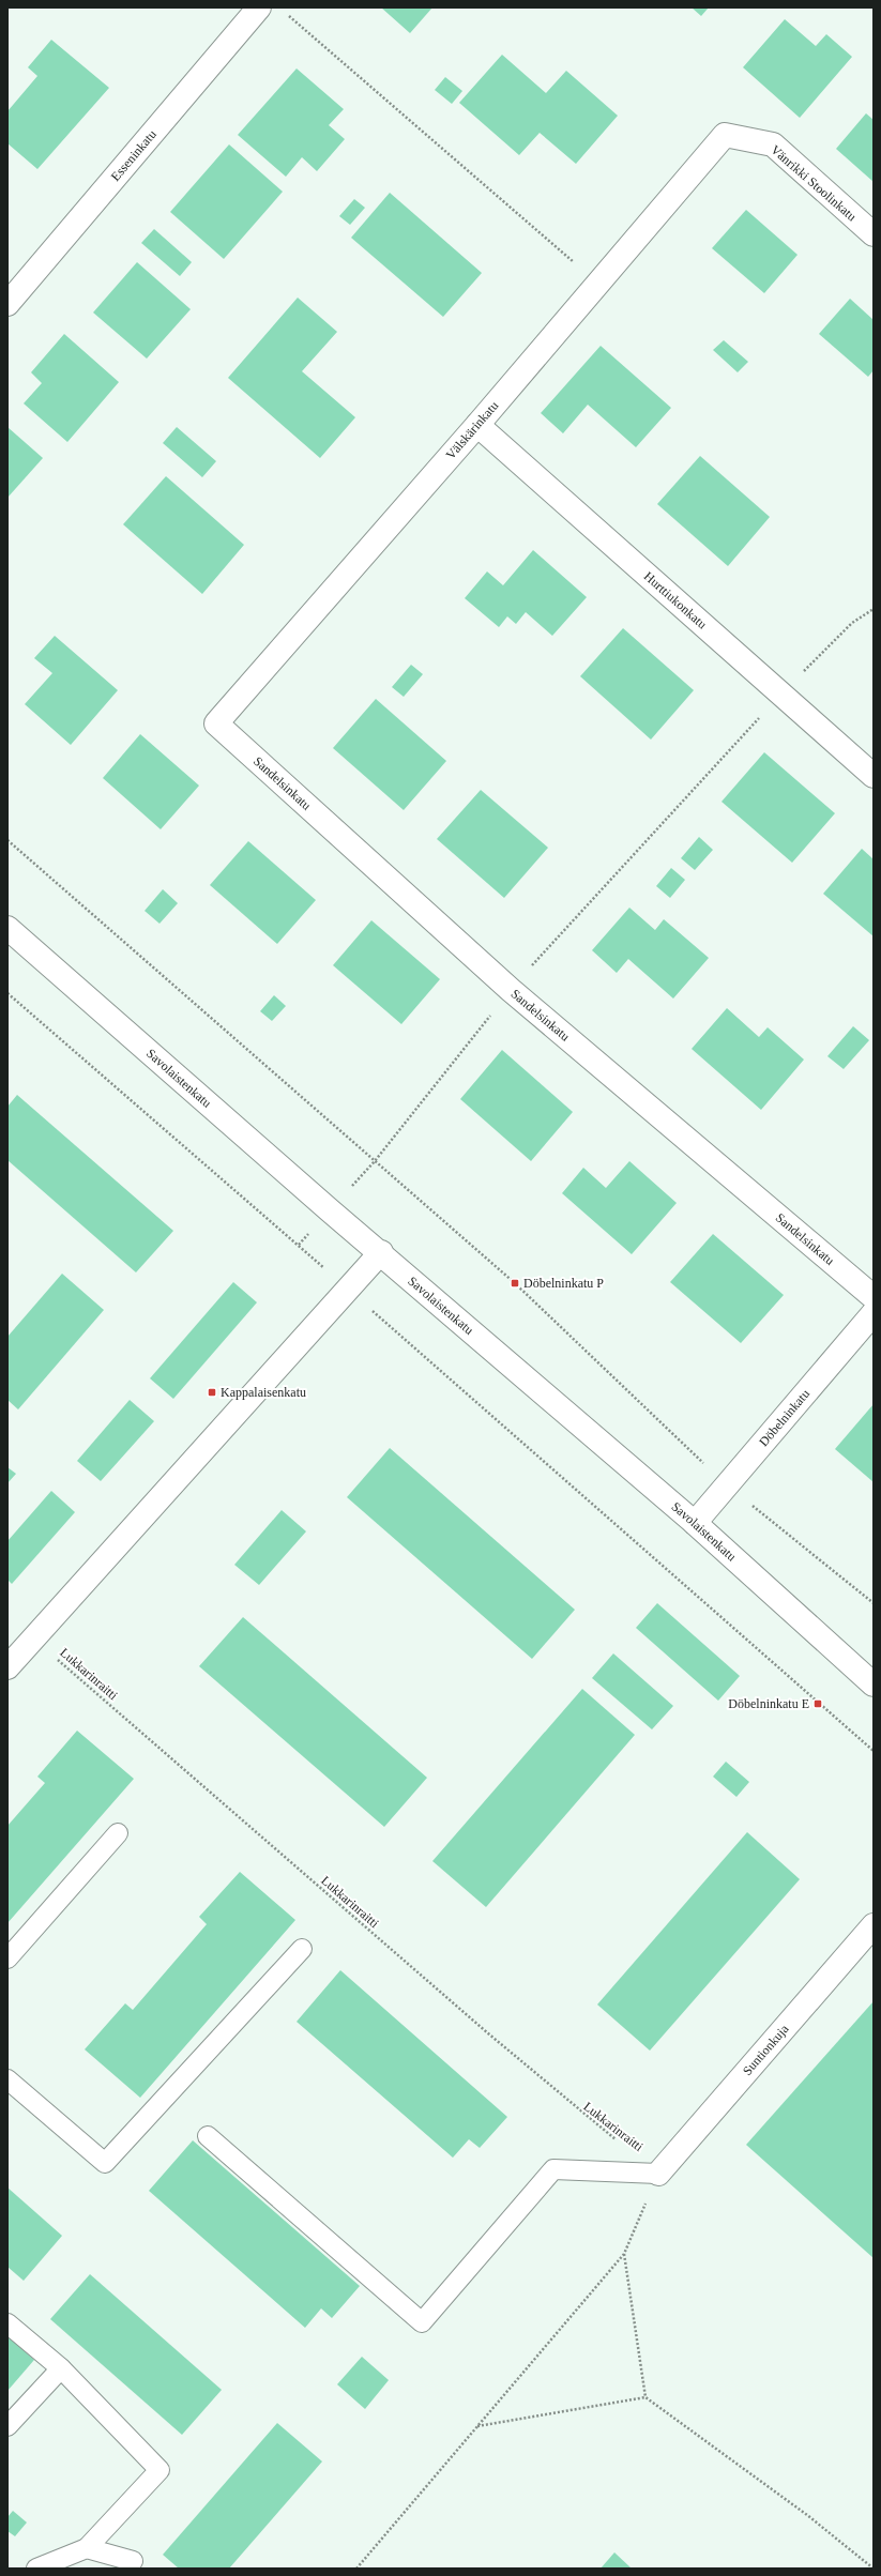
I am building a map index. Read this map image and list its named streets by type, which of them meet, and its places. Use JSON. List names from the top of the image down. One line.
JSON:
{"streets":{"street":["Esseninkatu","Vänrikki Stoolinkatu","Välskärinkatu","Hurttiukonkatu","Sandelsinkatu","Savolaistenkatu","Döbelninkatu","Suntionkuja"],"path":["Lukkarinraitti"]},"crossings":[["Vänrikki Stoolinkatu","Välskärinkatu"],["Välskärinkatu","Hurttiukonkatu"],["Välskärinkatu","Sandelsinkatu"],["Savolaistenkatu","Döbelninkatu"],["Lukkarinraitti","Suntionkuja"]],"places":{"transit":["Döbelninkatu P","Kappalaisenkatu","Döbelninkatu E"]}}
